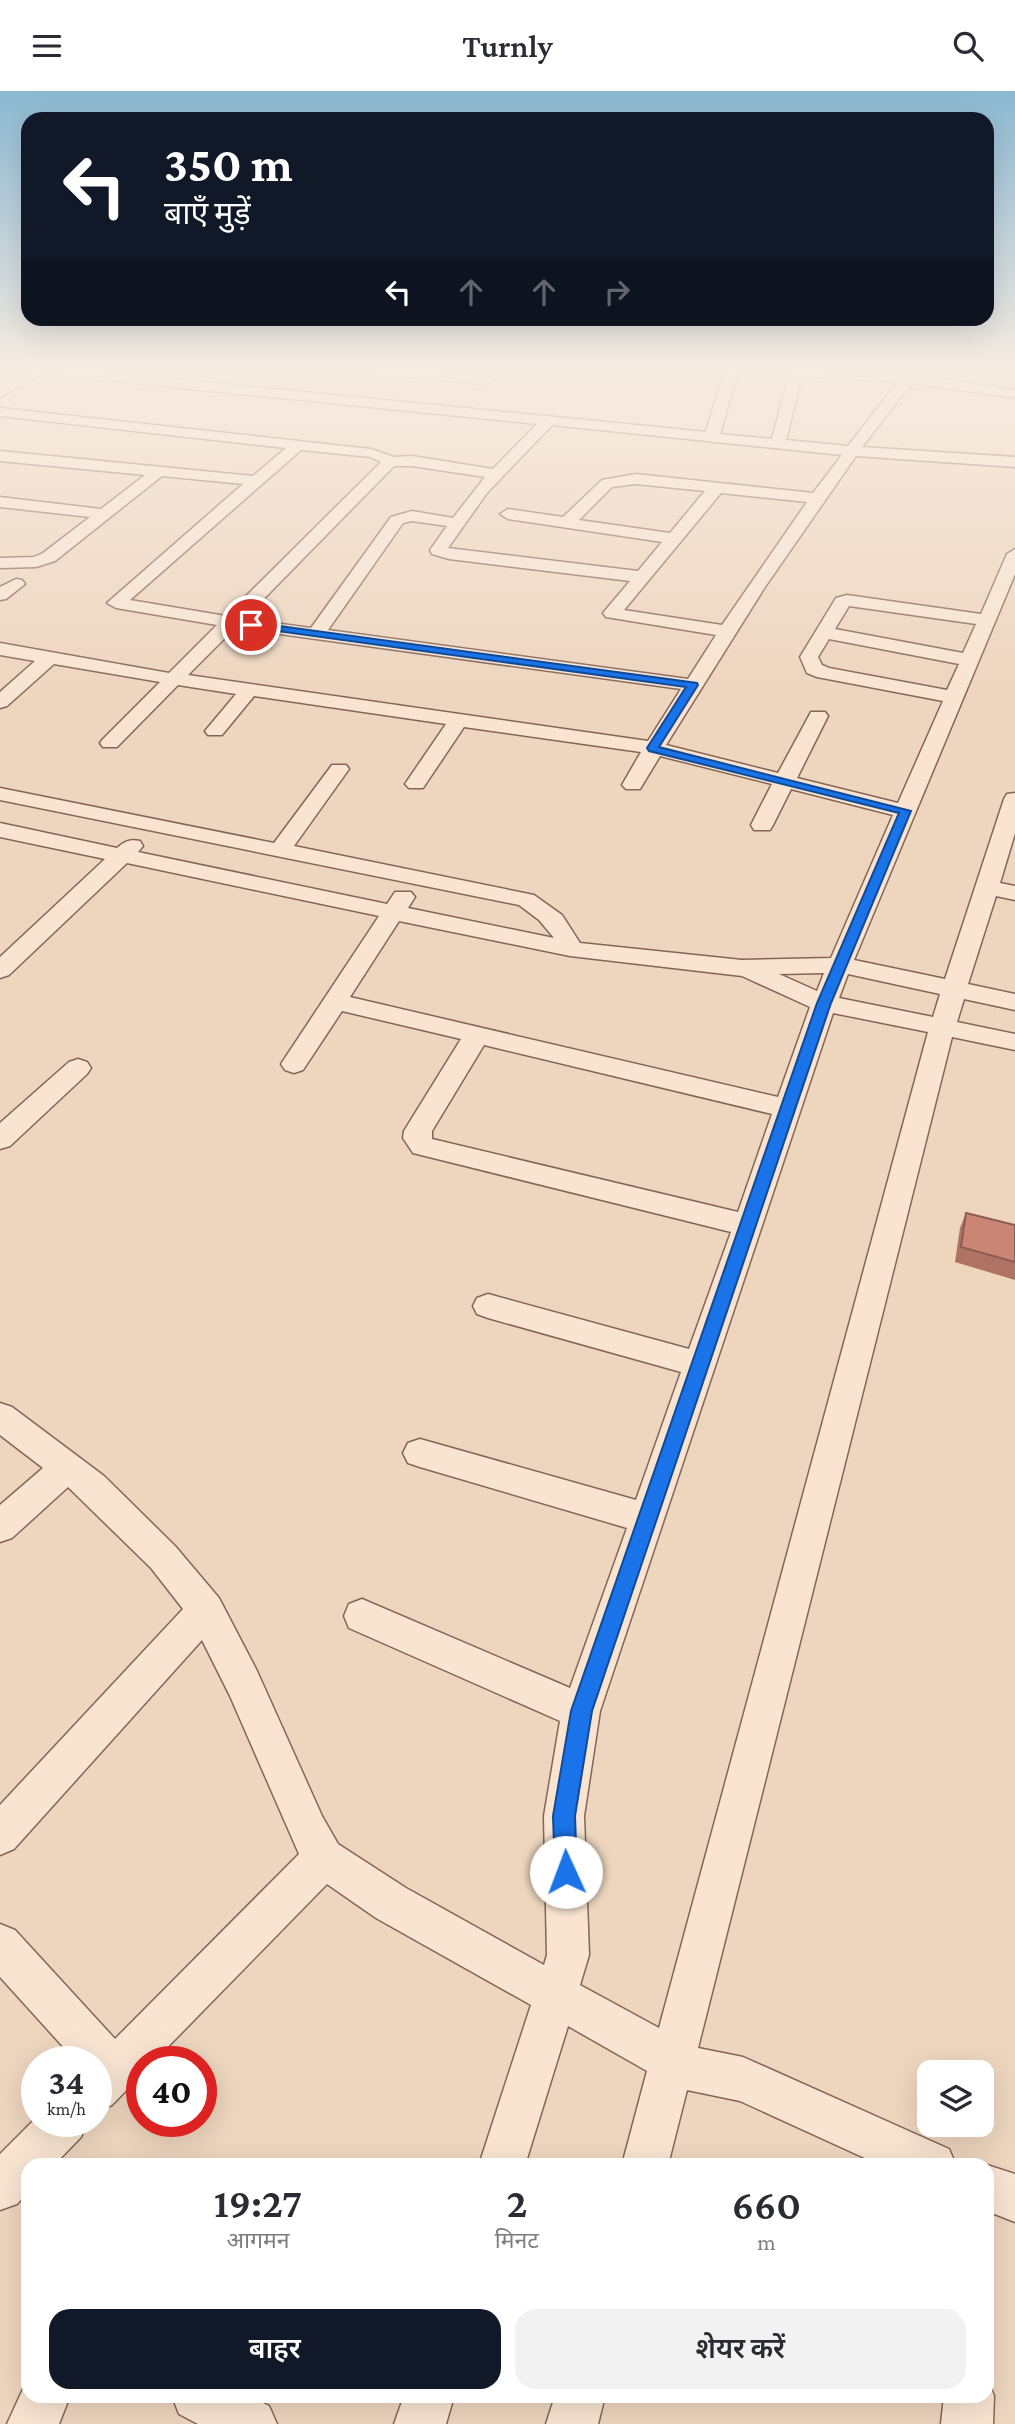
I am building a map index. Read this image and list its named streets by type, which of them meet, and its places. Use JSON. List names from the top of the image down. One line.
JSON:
{"page":{"header":"Turnly","turn":["350 m","बाएँ मुड़ें"],"speed":"34 km/h","limit":"40","eta":["19:27","आगमन","2","मिनट","660","m"],"buttons":["बाहर","शेयर करें"]}}
